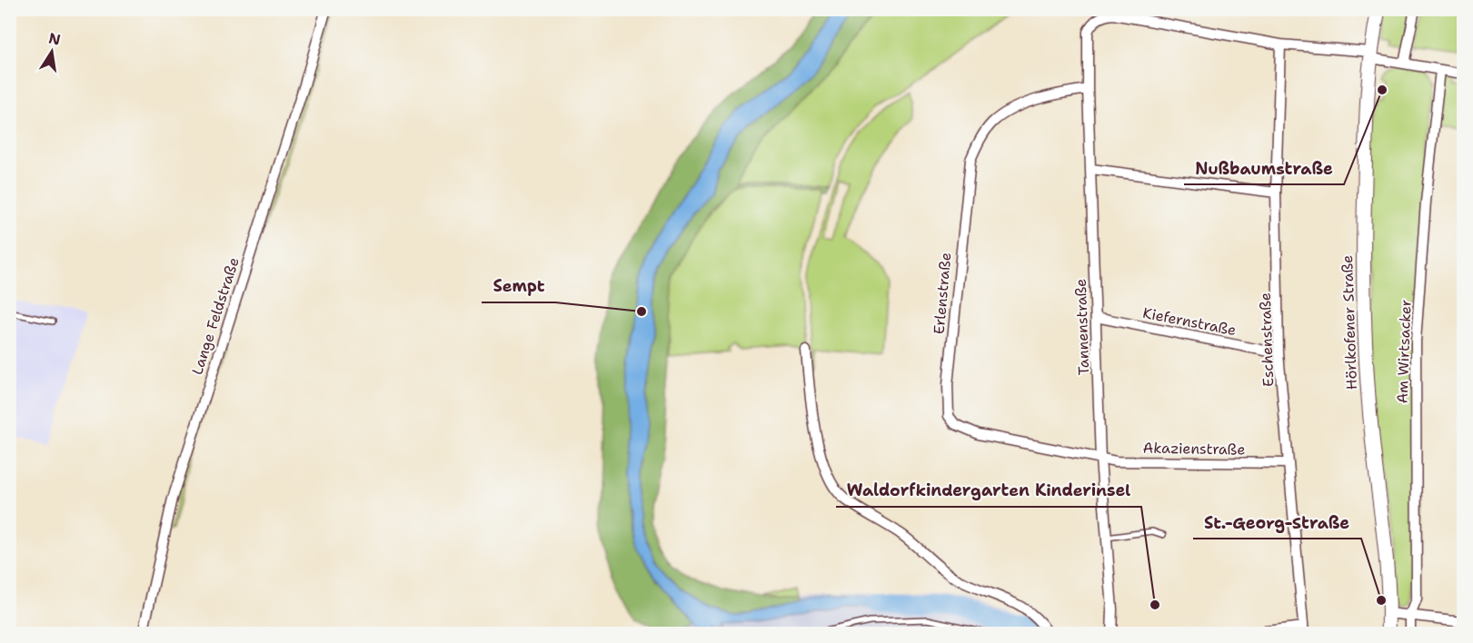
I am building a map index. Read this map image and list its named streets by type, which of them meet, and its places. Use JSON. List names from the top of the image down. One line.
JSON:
{"streets":{"street":["Erlenstraße","Lange Feldstraße","Kiefernstraße","Hörlkofener Straße","Tannenstraße","Eschenstraße","Am Wirtsacker","Akazienstraße"]},"crossings":[["Erlenstraße","Tannenstraße"],["Erlenstraße","Akazienstraße"],["Kiefernstraße","Tannenstraße"],["Kiefernstraße","Eschenstraße"],["Tannenstraße","Eschenstraße"],["Tannenstraße","Akazienstraße"],["Eschenstraße","Akazienstraße"]],"places":["Nußbaumstraße","Sempt","St.-Georg-Straße","Waldorfkindergarten Kinderinsel"],"north":"top"}
